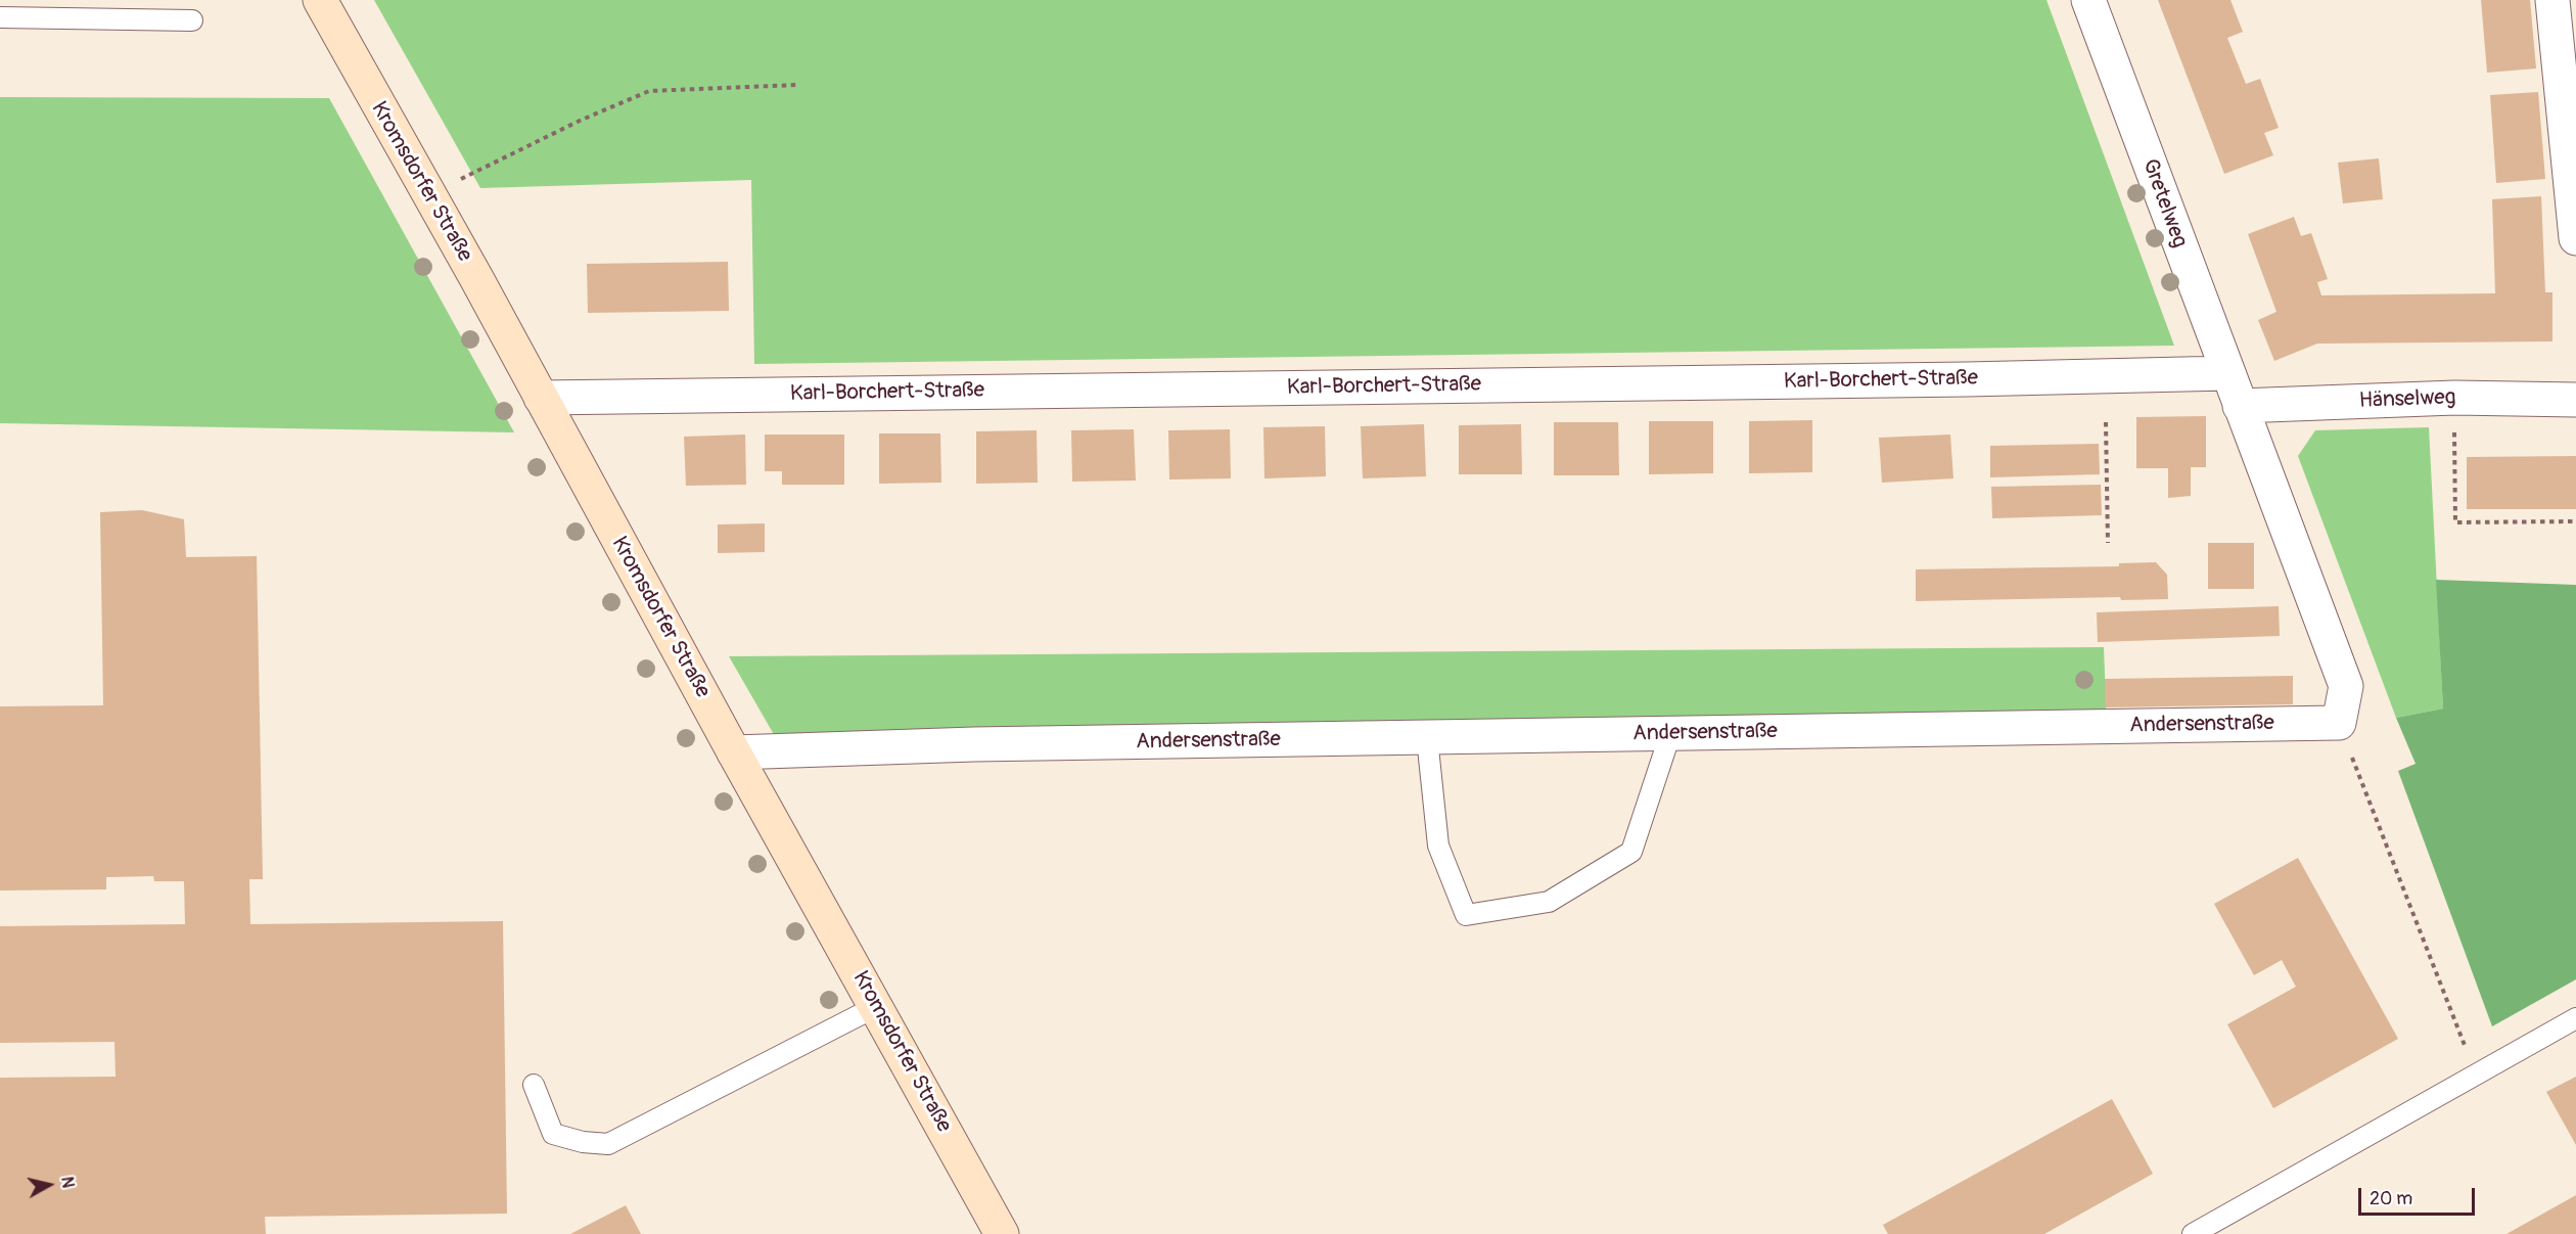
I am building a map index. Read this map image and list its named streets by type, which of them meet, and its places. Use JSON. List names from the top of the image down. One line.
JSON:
{"streets":{"street":["Kromsdorfer Straße","Gretelweg","Karl-Borchert-Straße","Hänselweg","Andersenstraße"]},"crossings":[["Kromsdorfer Straße","Karl-Borchert-Straße"],["Kromsdorfer Straße","Andersenstraße"],["Gretelweg","Karl-Borchert-Straße"],["Gretelweg","Hänselweg"]],"scale_bar":"20 m","north":"right"}
